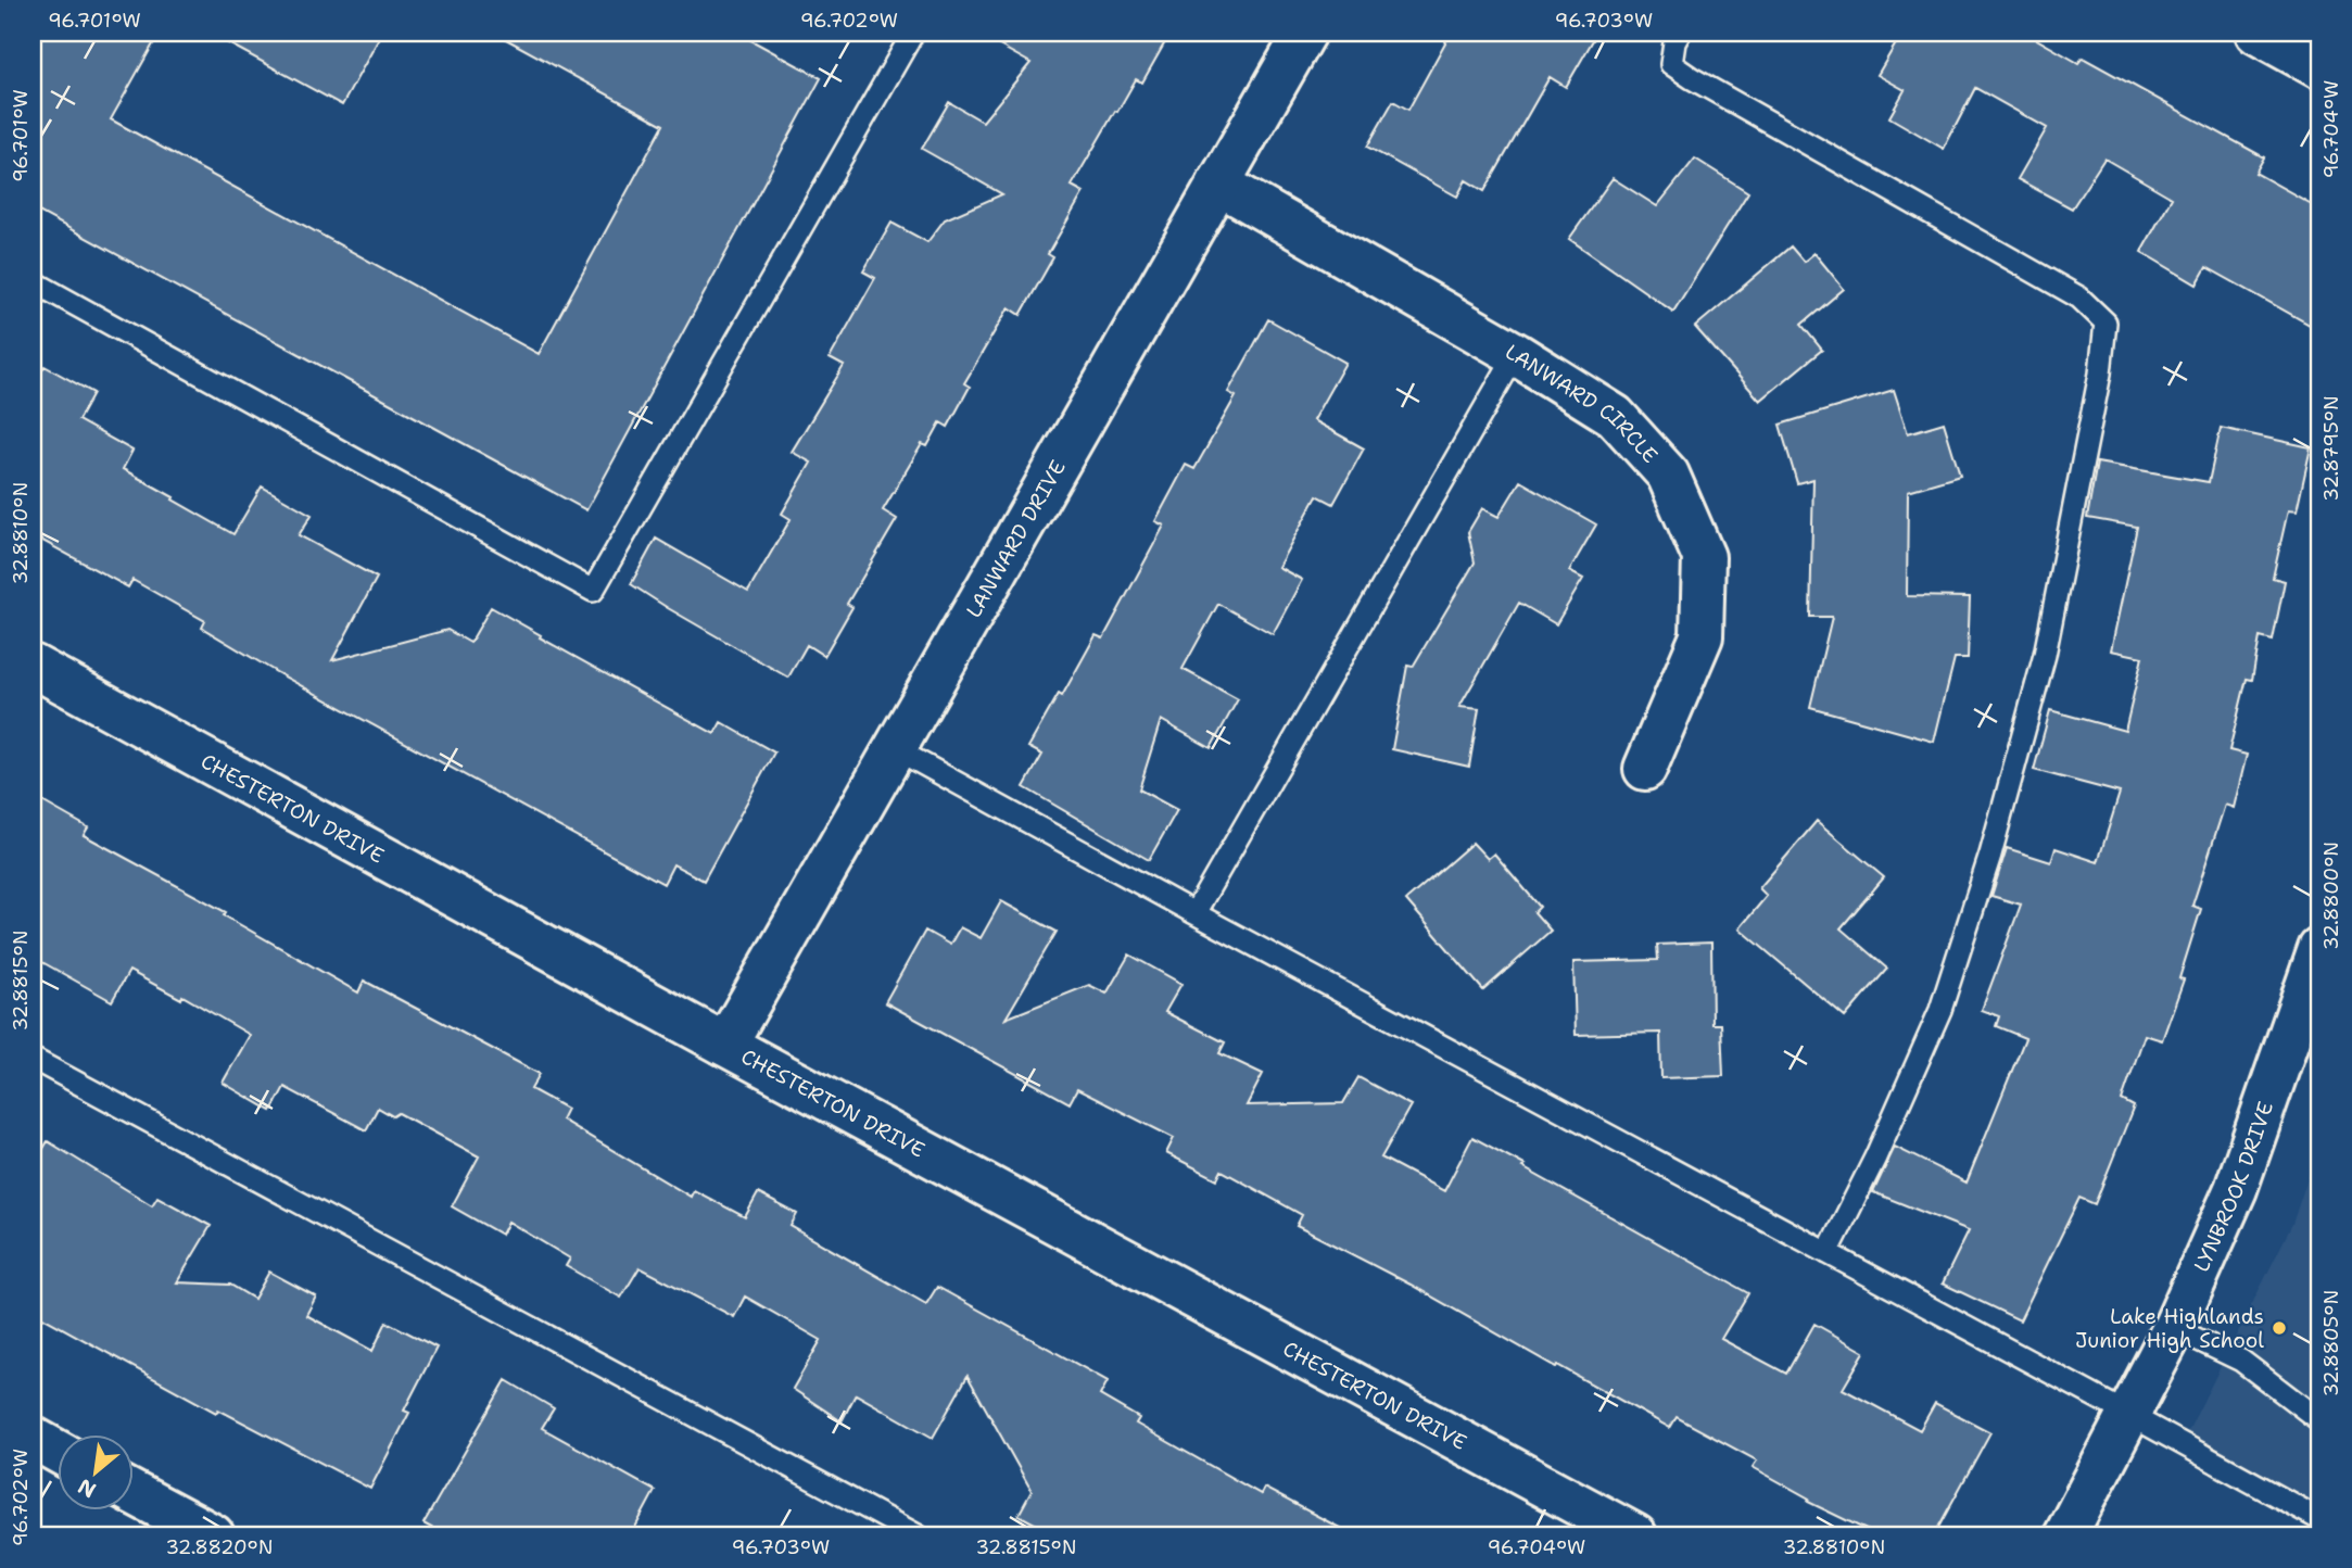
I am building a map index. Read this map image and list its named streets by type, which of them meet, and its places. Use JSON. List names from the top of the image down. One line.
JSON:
{"streets":{"street":["LANWARD CIRCLE","LANWARD DRIVE","CHESTERTON DRIVE","LYNBROOK DRIVE"]},"crossings":[["LANWARD CIRCLE","LANWARD DRIVE"],["LANWARD DRIVE","CHESTERTON DRIVE"]],"places":["Lake Highlands Junior High School"],"north":"bottom left","coordinates":["96.701°W","96.702°W","96.703°W","96.704°W","32.8795°N","32.8810°N","32.8800°N","32.8815°N","32.8805°N","32.8820°N"]}
